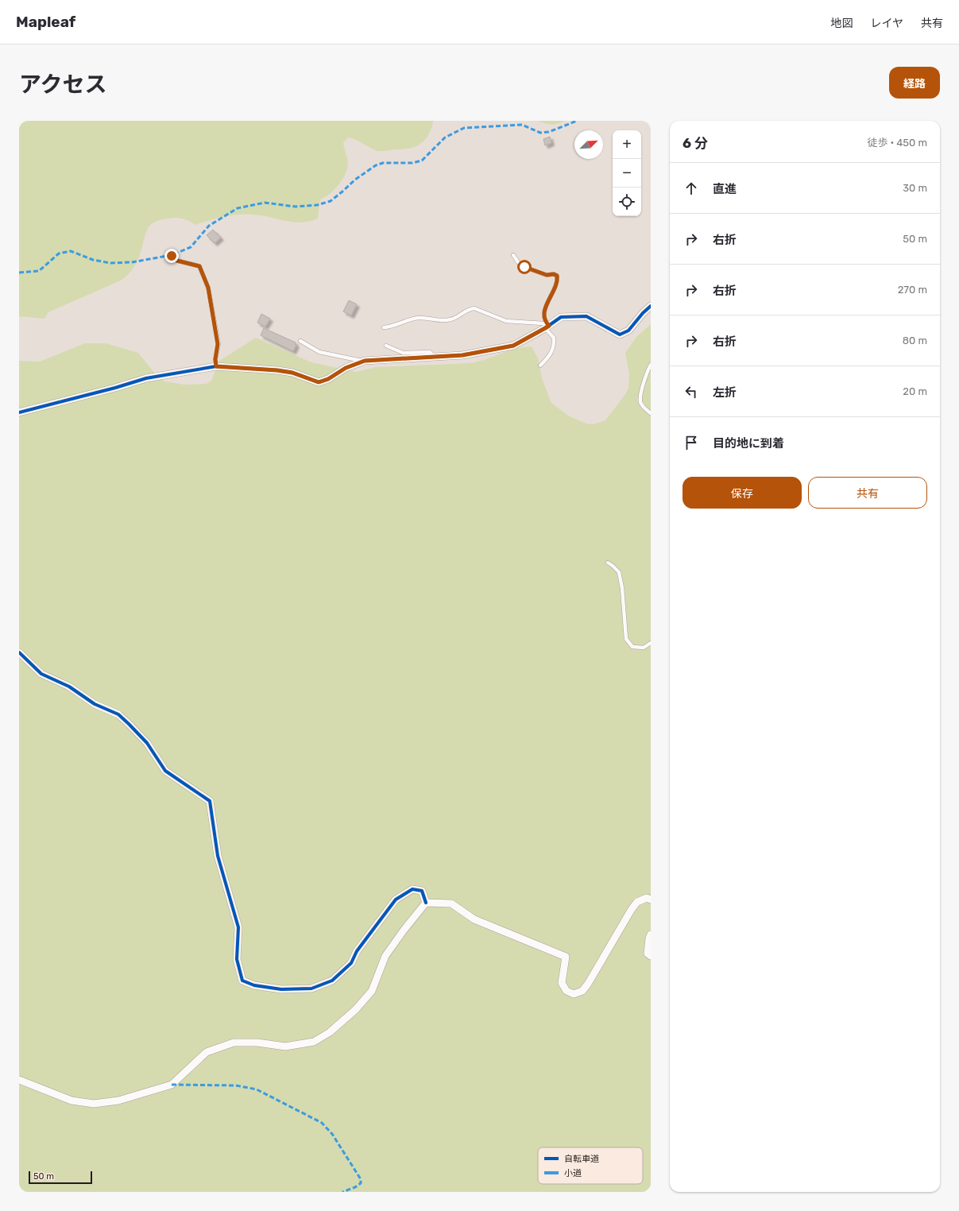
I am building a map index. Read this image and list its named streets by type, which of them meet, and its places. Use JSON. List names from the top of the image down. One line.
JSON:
{"legend":["自転車道","小道"],"scale_bar":"50 m","north":"top right","page":{"header":"Mapleaf","nav":["地図","レイヤ","共有"],"title":"アクセス","buttons":["経路",["保存","共有"]],"heading":["6 分","徒歩 · 450 m"],"map_buttons":["+","−"],"list":[["直進","30 m"],["右折","50 m"],["右折","270 m"],["右折","80 m"],["左折","20 m"],"目的地に到着"],"scale":"50 m"}}
